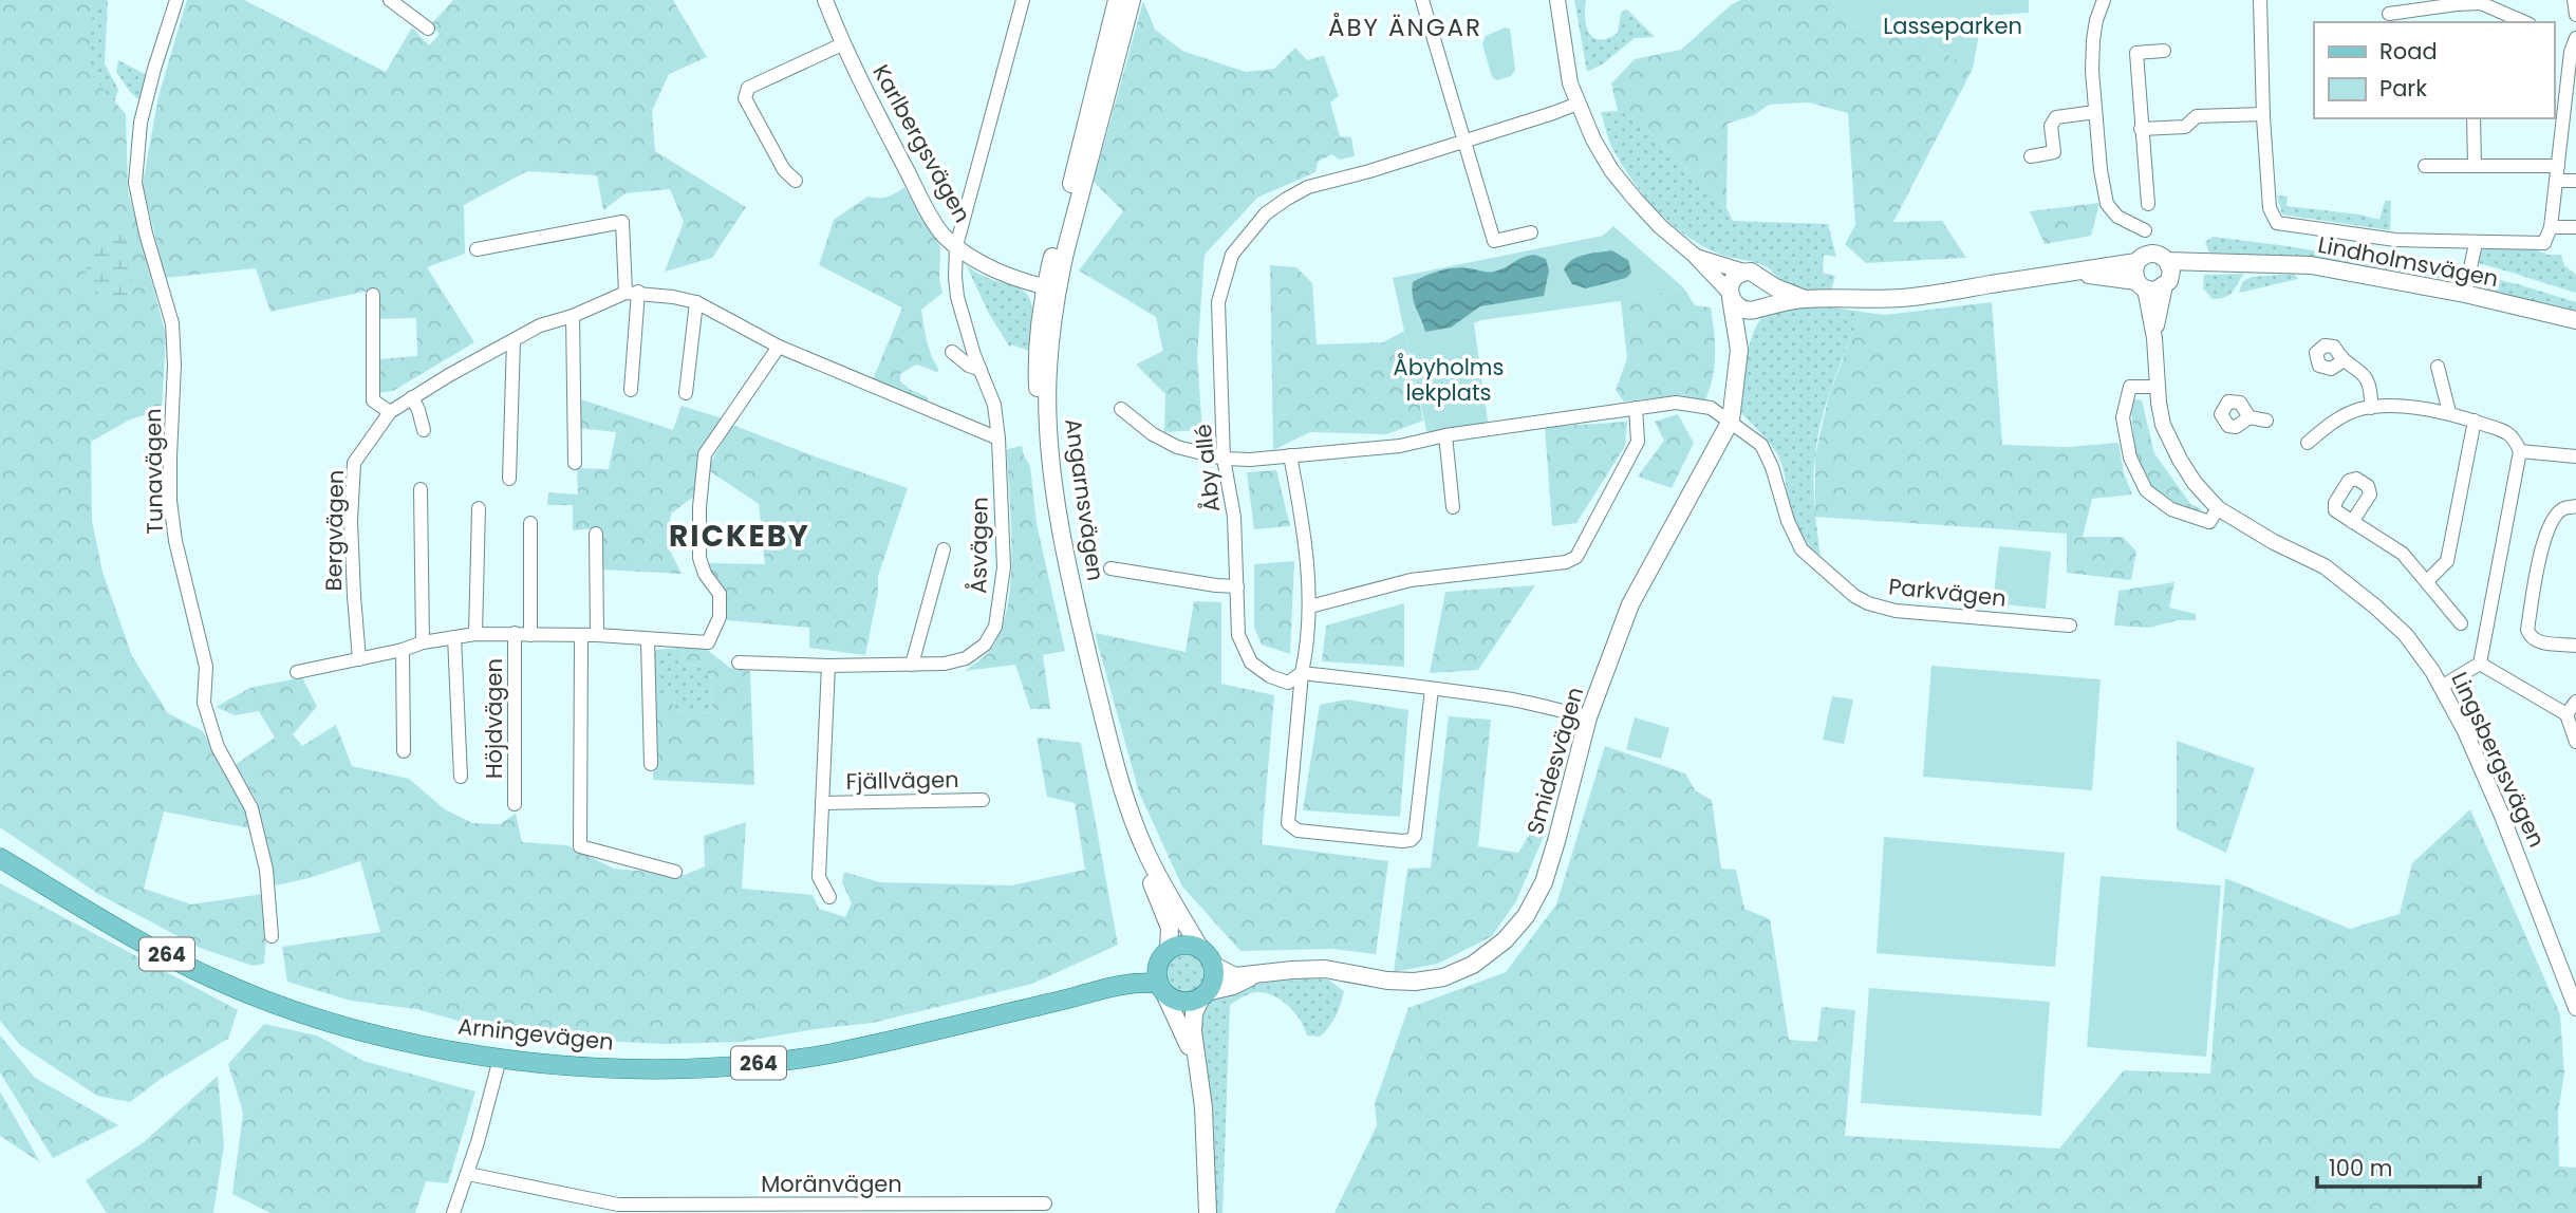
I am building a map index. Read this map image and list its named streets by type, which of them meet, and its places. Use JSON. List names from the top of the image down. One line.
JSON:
{"streets":{"main road":["Lindholmsvägen","Angarnsvägen","Smidesvägen","264","Arningevägen"],"street":["Karlbergsvägen","Åby allé","Tunavägen","Bergvägen","Åsvägen","Parkvägen","Höjdvägen","Lingsbergsvägen","Fjällvägen","Moränvägen"]},"crossings":[["Karlbergsvägen","Angarnsvägen"],["Karlbergsvägen","Åsvägen"],["Lindholmsvägen","Lingsbergsvägen"],["Åby allé","Parkvägen"],["Angarnsvägen","Smidesvägen"],["Angarnsvägen","Arningevägen"],["Bergvägen","Höjdvägen"],["Parkvägen","Smidesvägen"],["Smidesvägen","Arningevägen"]],"districts":["ÅBY ÄNGAR","RICKEBY"],"parks":["Lasseparken","Åbyholms lekplats"],"legend":["Road","Park"],"scale_bar":"100 m"}
